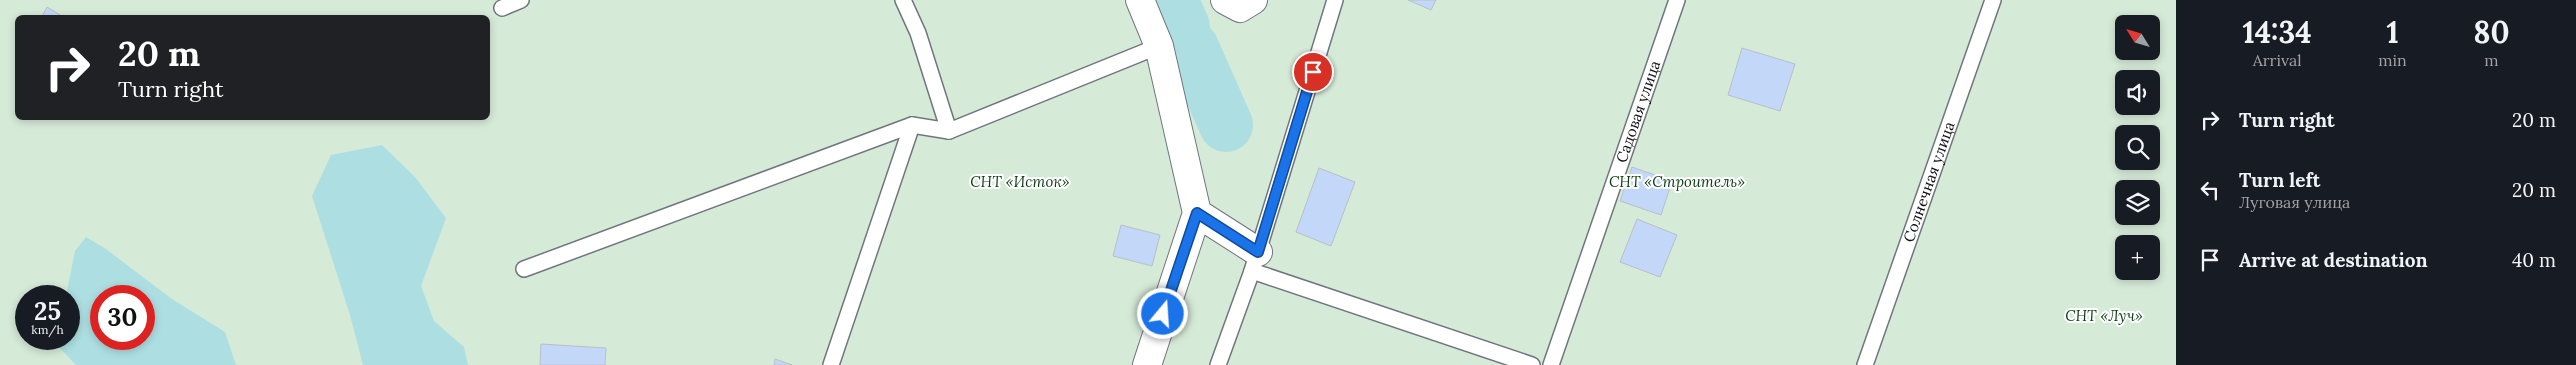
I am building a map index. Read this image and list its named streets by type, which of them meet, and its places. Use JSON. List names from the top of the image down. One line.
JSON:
{"streets":{"lane":["Садовая улица","Солнечная улица"]},"parks":["СНТ «Исток»","СНТ «Строитель»","СНТ «Луч»"],"north":"top left","page":{"eta":["14:34","Arrival","1","min","80","m"],"map_buttons":"+","turn":["20 m","Turn right"],"list":[{"name":"Turn right","value":"20 m"},{"name":"Turn left","note":"Луговая улица","value":"20 m"},{"name":"Arrive at destination","value":"40 m"}],"speed":"25 km/h","limit":"30"}}
